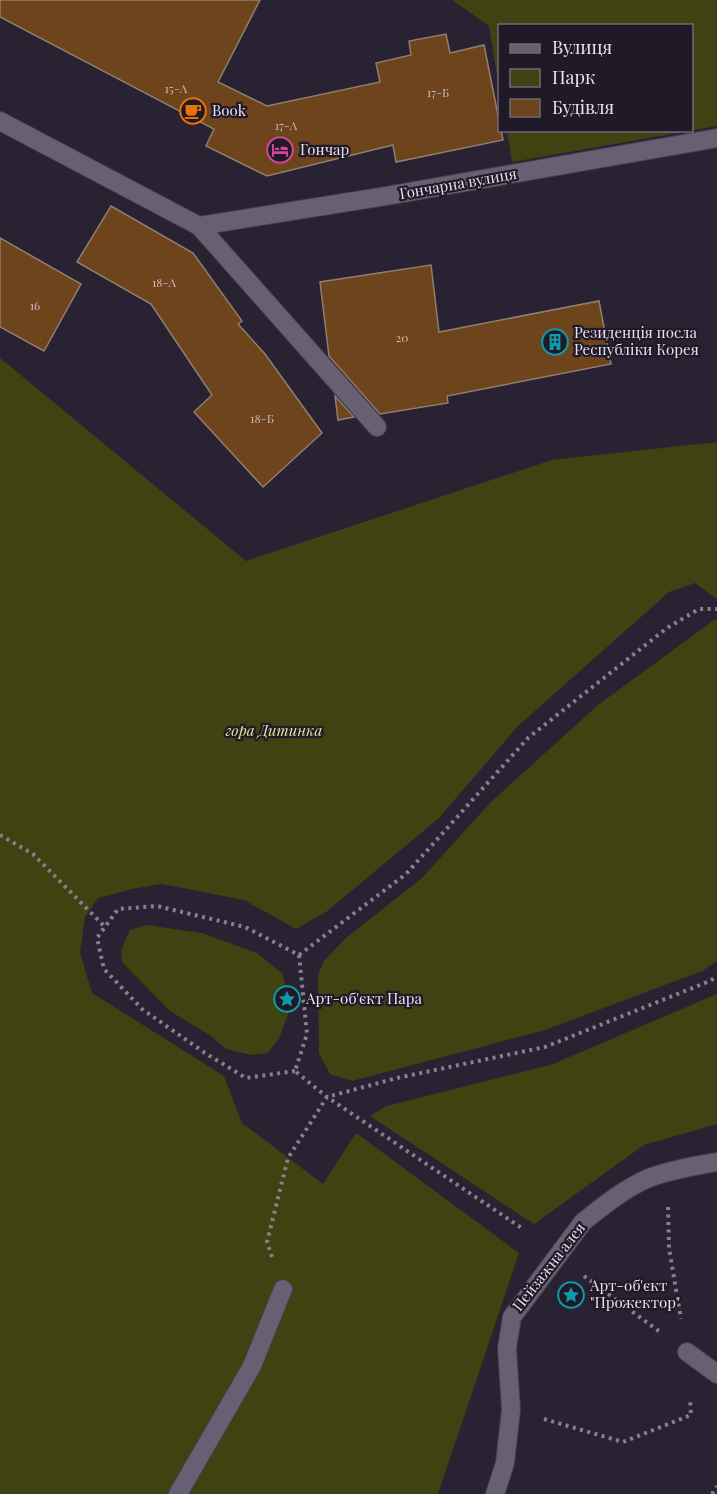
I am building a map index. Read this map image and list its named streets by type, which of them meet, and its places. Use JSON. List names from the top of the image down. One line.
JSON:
{"streets":{"street":["Гончарна вулиця","Пейзажна алея"]},"parks":["гора Дитинка"],"places":{"cafe":["Book"],"hotel":["Гончар"],"building":["Резиденція посла Республіки Корея"],"place":["Арт-об'єкт Пара","Арт-об'єкт \"Прожектор\""]},"house_numbers":["15-А","17-Б","17-А","18-А","16","20","18-Б"],"legend":["Вулиця","Парк","Будівля"]}
